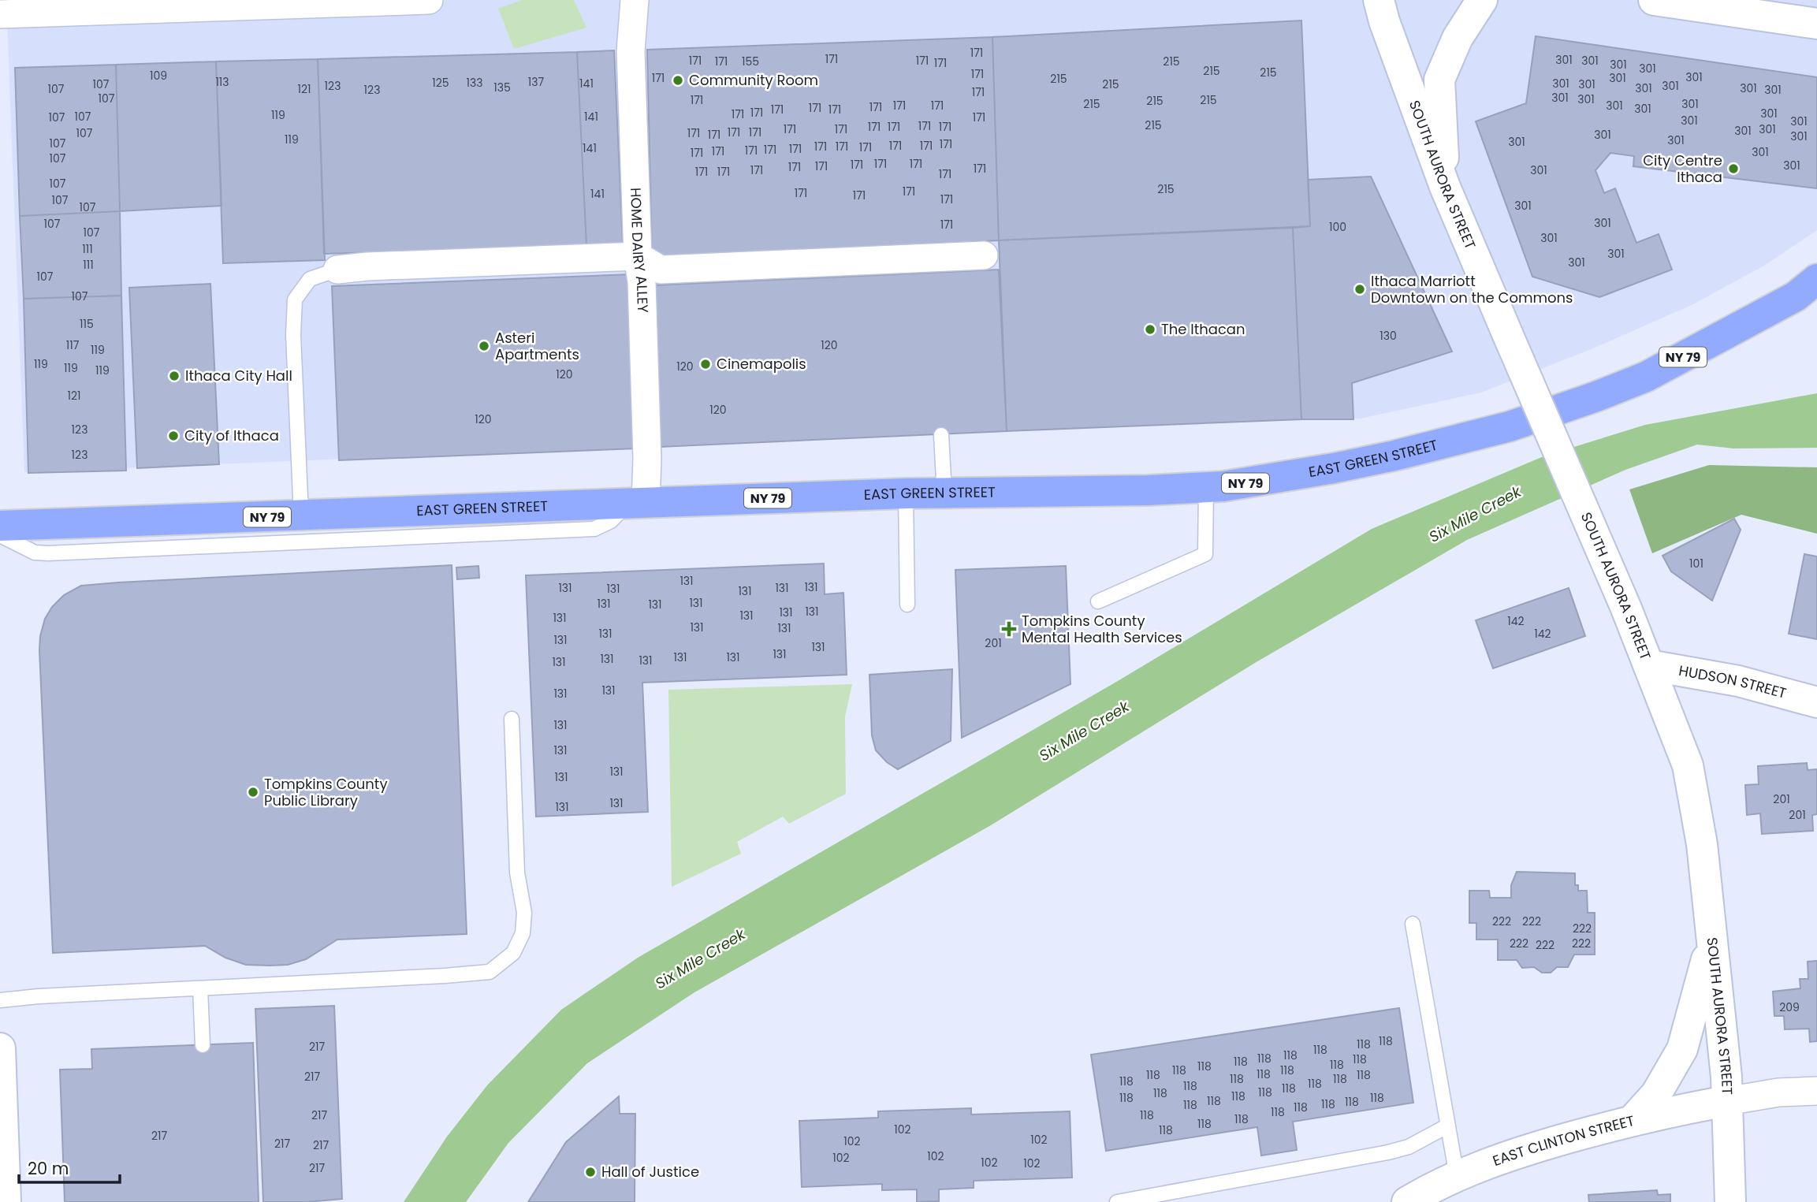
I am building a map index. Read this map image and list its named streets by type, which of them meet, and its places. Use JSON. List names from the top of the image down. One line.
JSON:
{"streets":{"highway":["NY 79","EAST GREEN STREET"],"street":["SOUTH AURORA STREET","HOME DAIRY ALLEY","HUDSON STREET","EAST CLINTON STREET"]},"crossings":[["SOUTH AURORA STREET","HUDSON STREET"],["SOUTH AURORA STREET","EAST CLINTON STREET"],["HOME DAIRY ALLEY","EAST GREEN STREET"]],"water":["Six Mile Creek"],"places":{"other":["Community Room","City Centre Ithaca","Ithaca Marriott Downtown on the Commons","The Ithacan","Asteri Apartments","Cinemapolis","Ithaca City Hall","City of Ithaca","Tompkins County Public Library","Hall of Justice"],"health":["Tompkins County Mental Health Services"]},"house_numbers":["171","171","301","171","171","301","171","155","215","171","301","301","215","215","171","109","301","171","301","215","113","137","125","133","141","301","107","215","301","123","301","135","301","301","107","121","123","301","171","301","107","301","171","215","215","215","301","171","171","301","171","171","301","171","171","171","301","171","119","107","141","107","171","301","301","215","171","171","171","171","171","171","301","301","171","171","107","171","171","301","301","119","301","301","107","171","171","171","171","171","171","141","171","171","171","171","301","171","107","171","171","171","301","171","171","171","171","301","171","171","171","107","215","171","171","141","171","171","107","301","107","301","107","171","100","107","301","111","301","301","111","107","107","115","130","117","120","119","119","120","119","119","120","121","120","120","123","123","101","131","131","131","131","131","131","131","131","131","131","131","131","131","142","131","131","131","142","131","201","131","131","131","131","131","131","131","131","131","131","131","131","131","201","131","131","201","222","222","222","222","222","222","209","118","118","217","118","118","118","118","118","118","118","118","118","118","118","118","217","118","118","118","118","118","118","118","118","118","118","118","118","118","118","118","118","118","217","118","118","118","102","118","217","102","102","217","217","102","102","102","102","217"],"scale_bar":"20 m"}
